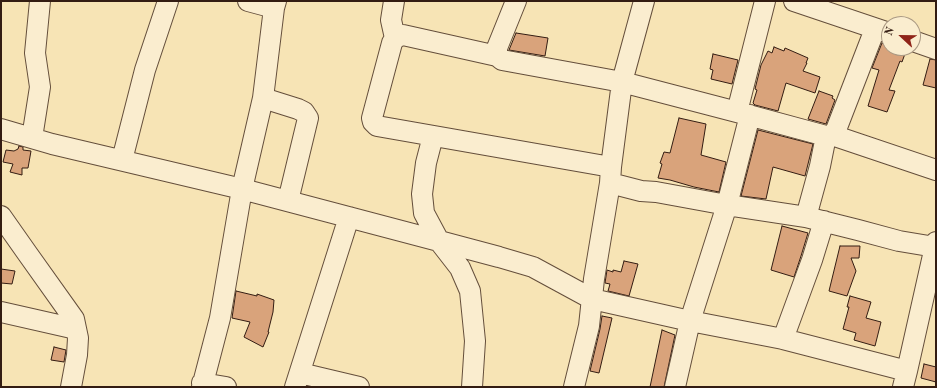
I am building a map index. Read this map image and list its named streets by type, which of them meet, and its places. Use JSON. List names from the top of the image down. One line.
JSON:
{"north":"left"}
